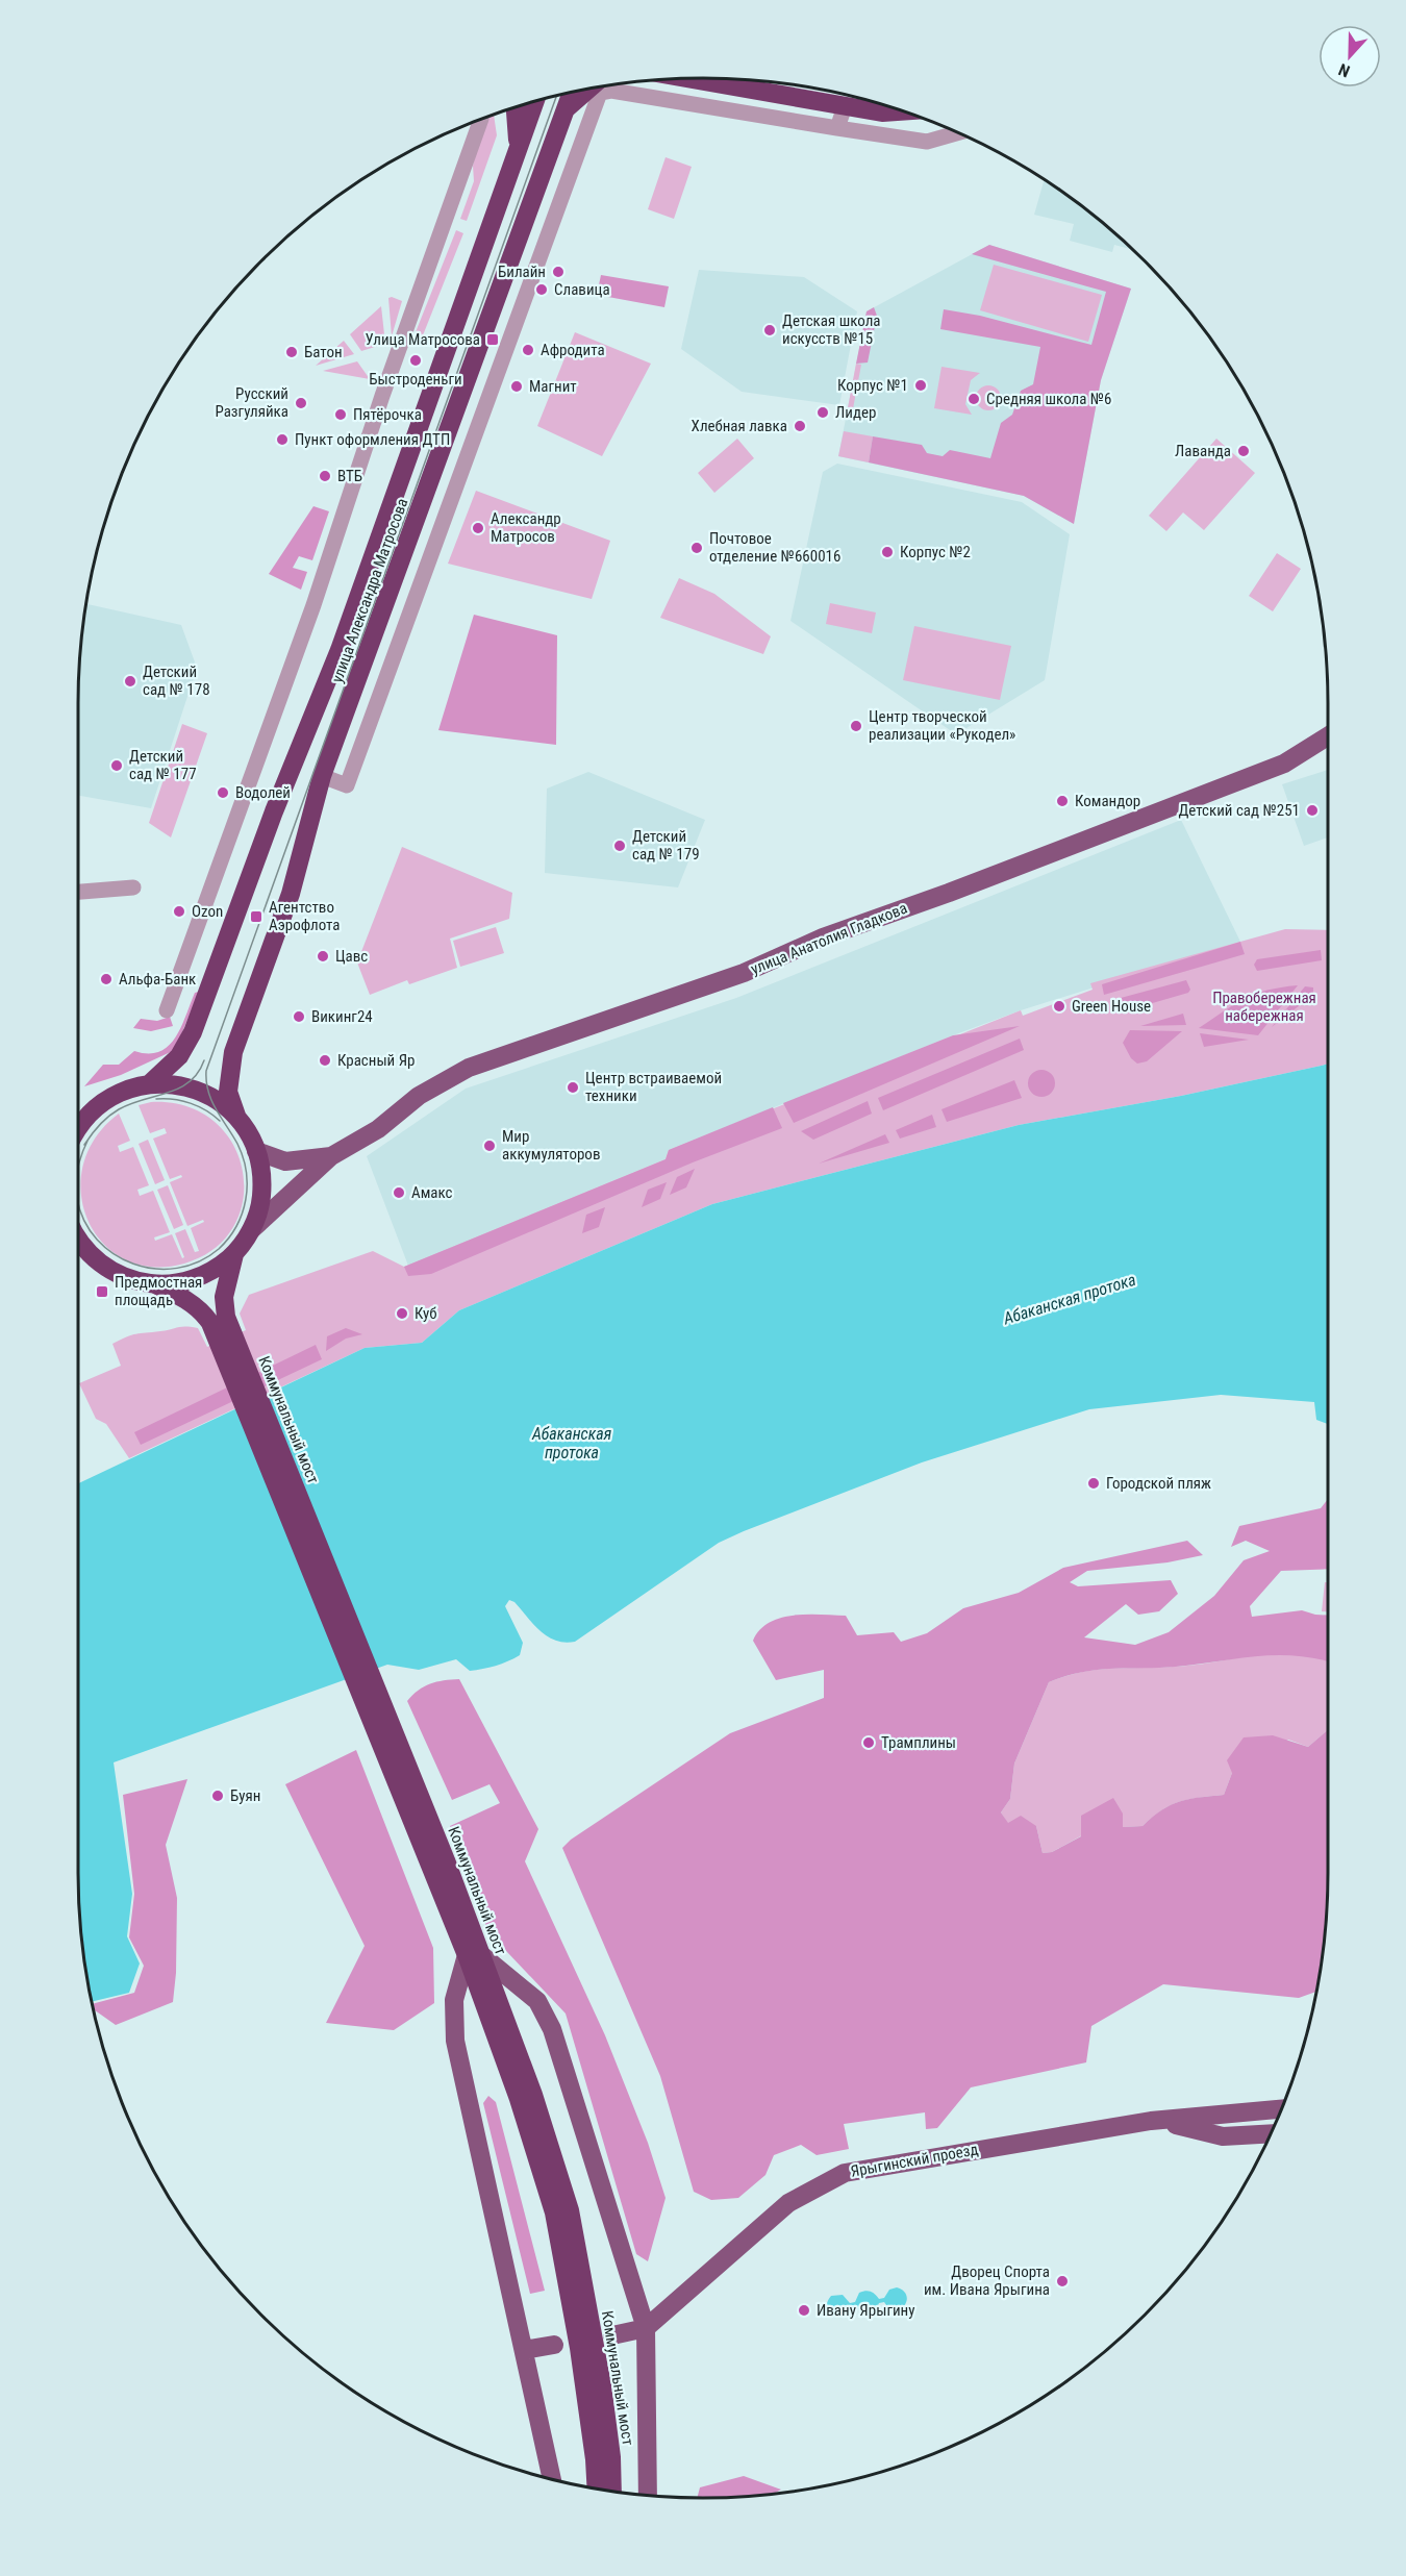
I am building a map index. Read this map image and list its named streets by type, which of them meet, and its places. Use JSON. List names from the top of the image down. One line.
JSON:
{"streets":{"highway":["улица Александра Матросова","Коммунальный мост"],"main road":["улица Анатолия Гладкова","Ярыгинский проезд"]},"water":["Абаканская протока"],"parks":["Правобережная набережная"],"places":{"other":["Билайн","Славица","Детская школа искусств №15","Афродита","Батон","Быстроденьги","Корпус №1","Магнит","Средняя школа №6","Русский Разгуляйка","Лидер","Пятёрочка","Хлебная лавка","Пункт оформления ДТП","Лаванда","ВТБ","Александр Матросов","Почтовое отделение №660016","Корпус №2","Детский сад № 178","Центр творческой реализации «Рукодел»","Детский сад № 177","Водолей","Командор","Детский сад №251","Детский сад № 179","Ozon","Цавс","Альфа-Банк","Green House","Викинг24","Красный Яр","Центр встраиваемой техники","Мир аккумуляторов","Амакс","Куб","Городской пляж","Трамплины","Буян","Дворец Спорта им. Ивана Ярыгина","Ивану Ярыгину"],"transit":["Улица Матросова","Агентство Аэрофлота","Предмостная площадь"]},"north":"bottom"}
